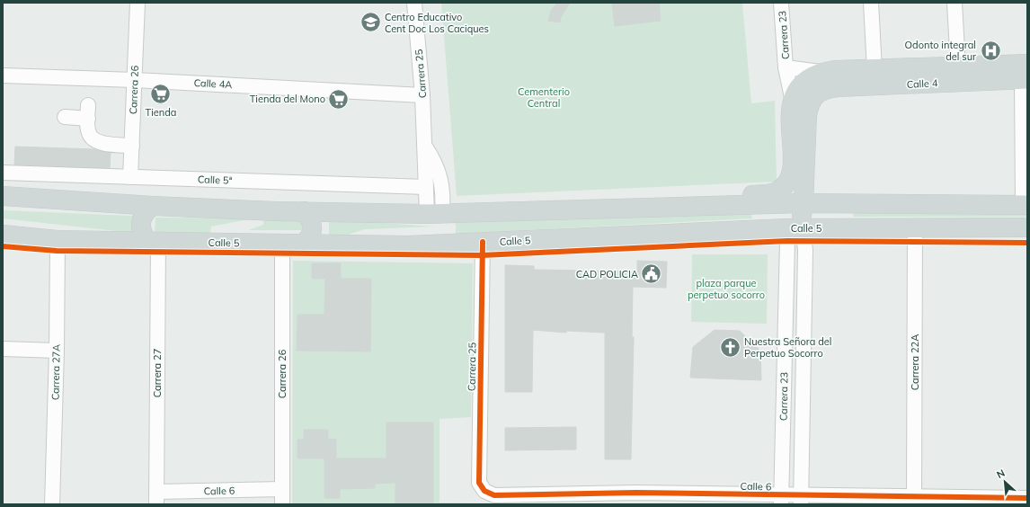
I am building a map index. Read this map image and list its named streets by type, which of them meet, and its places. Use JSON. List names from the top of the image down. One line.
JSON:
{"streets":{"main road":["Carrera 23","Calle 4","Calle 5"],"street":["Carrera 25","Calle 4A","Carrera 26","Calle 5ª","Carrera 22A","Carrera 27A","Carrera 27","Calle 6"]},"crossings":[["Carrera 23","Calle 4"],["Carrera 23","Calle 5"],["Carrera 23","Calle 6"],["Carrera 25","Calle 4A"],["Carrera 25","Calle 5ª"],["Carrera 25","Calle 5"],["Carrera 25","Calle 6"],["Calle 4A","Carrera 26"],["Carrera 26","Calle 5ª"],["Carrera 26","Calle 5"],["Carrera 26","Calle 6"],["Calle 5","Carrera 22A"],["Calle 5","Carrera 27A"],["Calle 5","Carrera 27"],["Carrera 22A","Calle 6"],["Carrera 27","Calle 6"]],"parks":["Cementerio Central","plaza parque perpetuo socorro"],"places":{"school or university":["Centro Educativo Cent Doc Los Caciques"],"hospital":["Odonto integral del sur"],"supermarket":["Tienda","Tienda del Mono"],"public building":["CAD POLICIA"],"church":["Nuestra Señora del Perpetuo Socorro"]},"north":"top left"}
